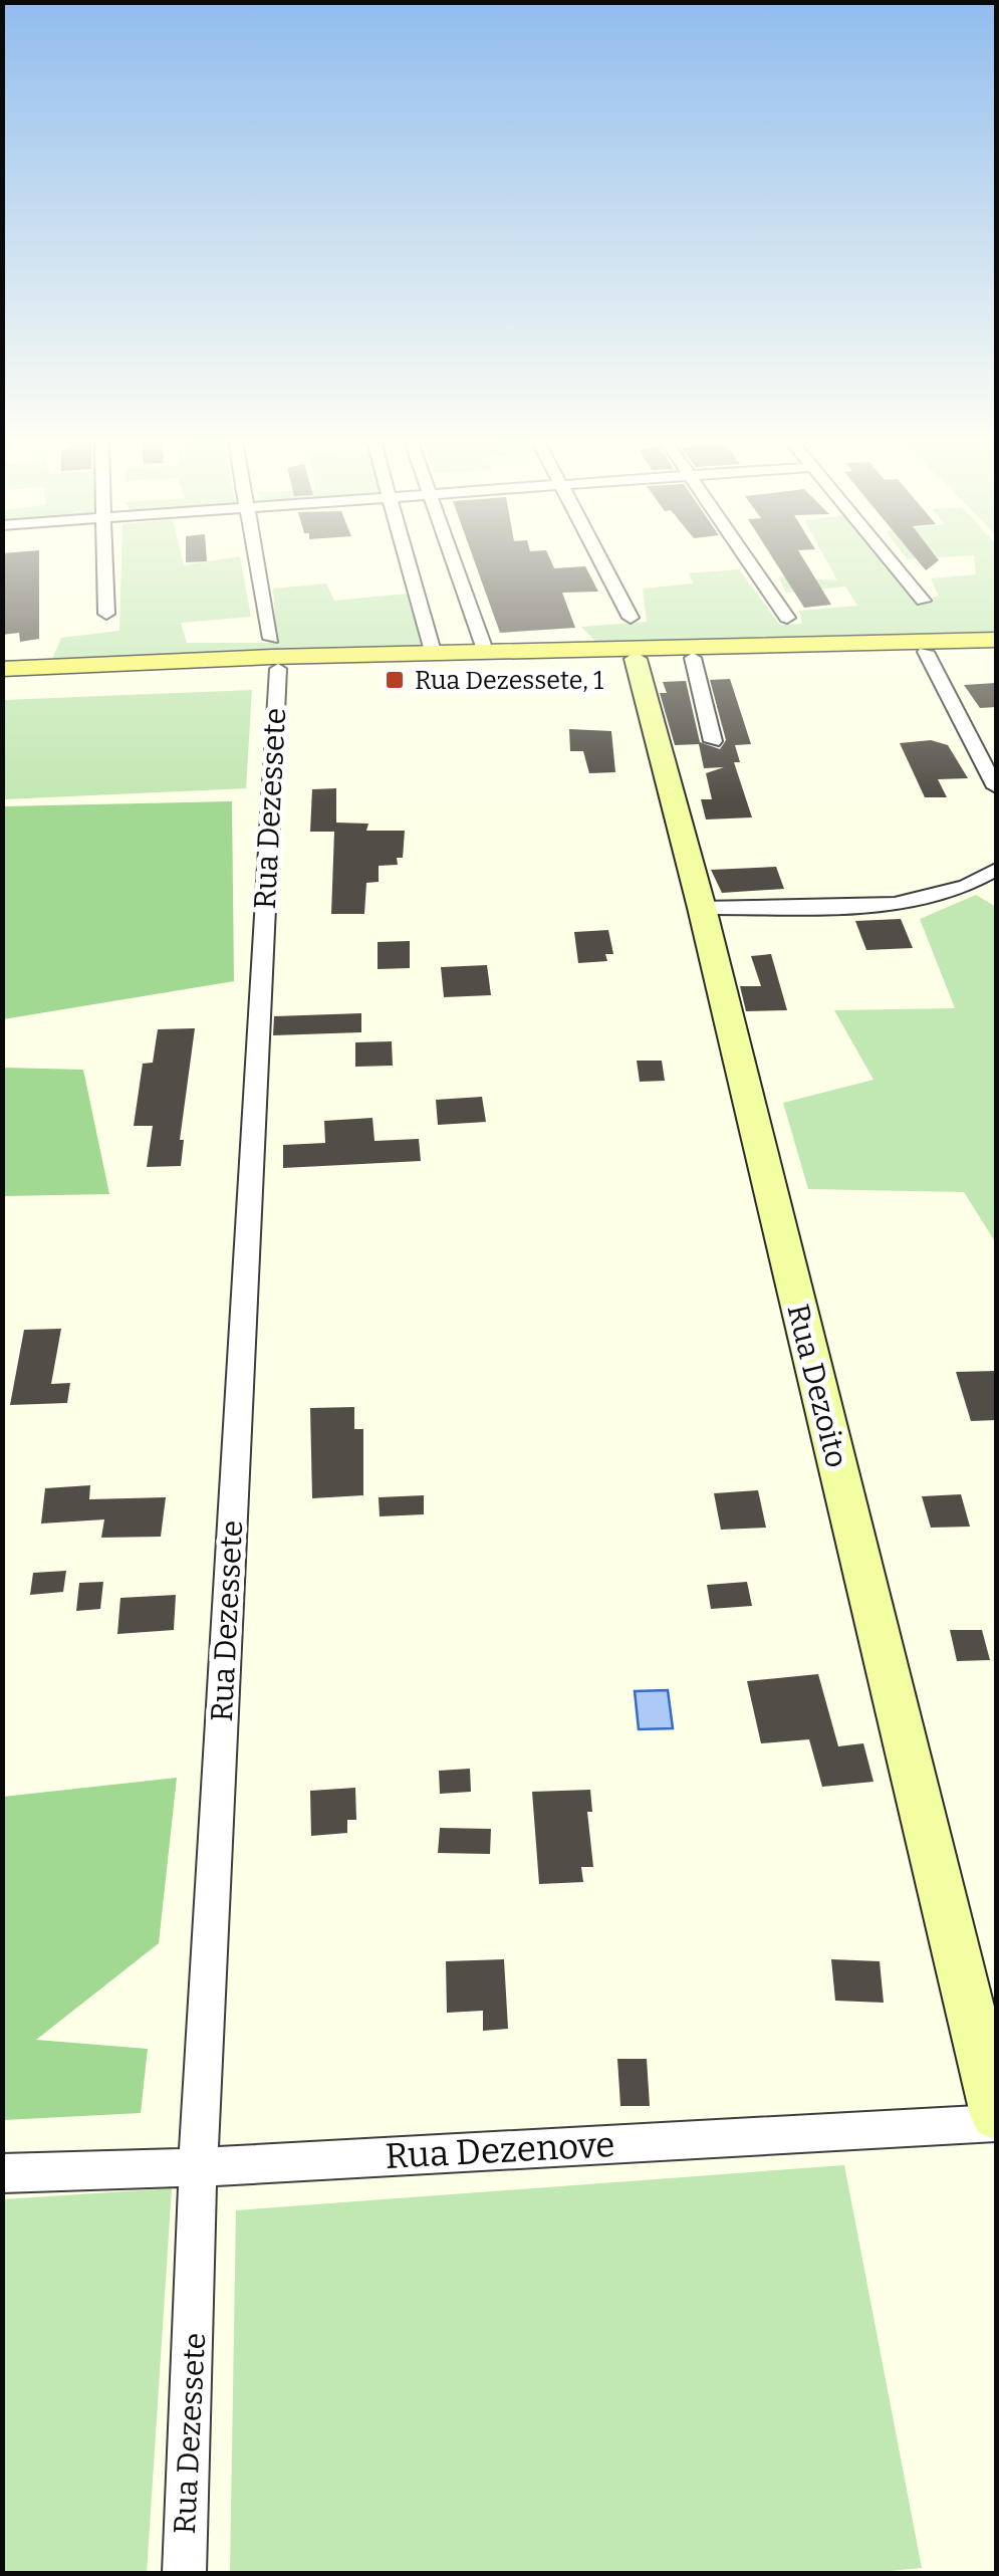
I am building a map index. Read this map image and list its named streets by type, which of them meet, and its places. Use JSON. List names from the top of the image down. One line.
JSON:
{"streets":{"main road":["Rua Dezoito"],"street":["Rua Dezessete","Rua Dezenove"]},"crossings":[["Rua Dezessete","Rua Dezenove"]],"places":{"transit":["Rua Dezessete, 1"]}}
